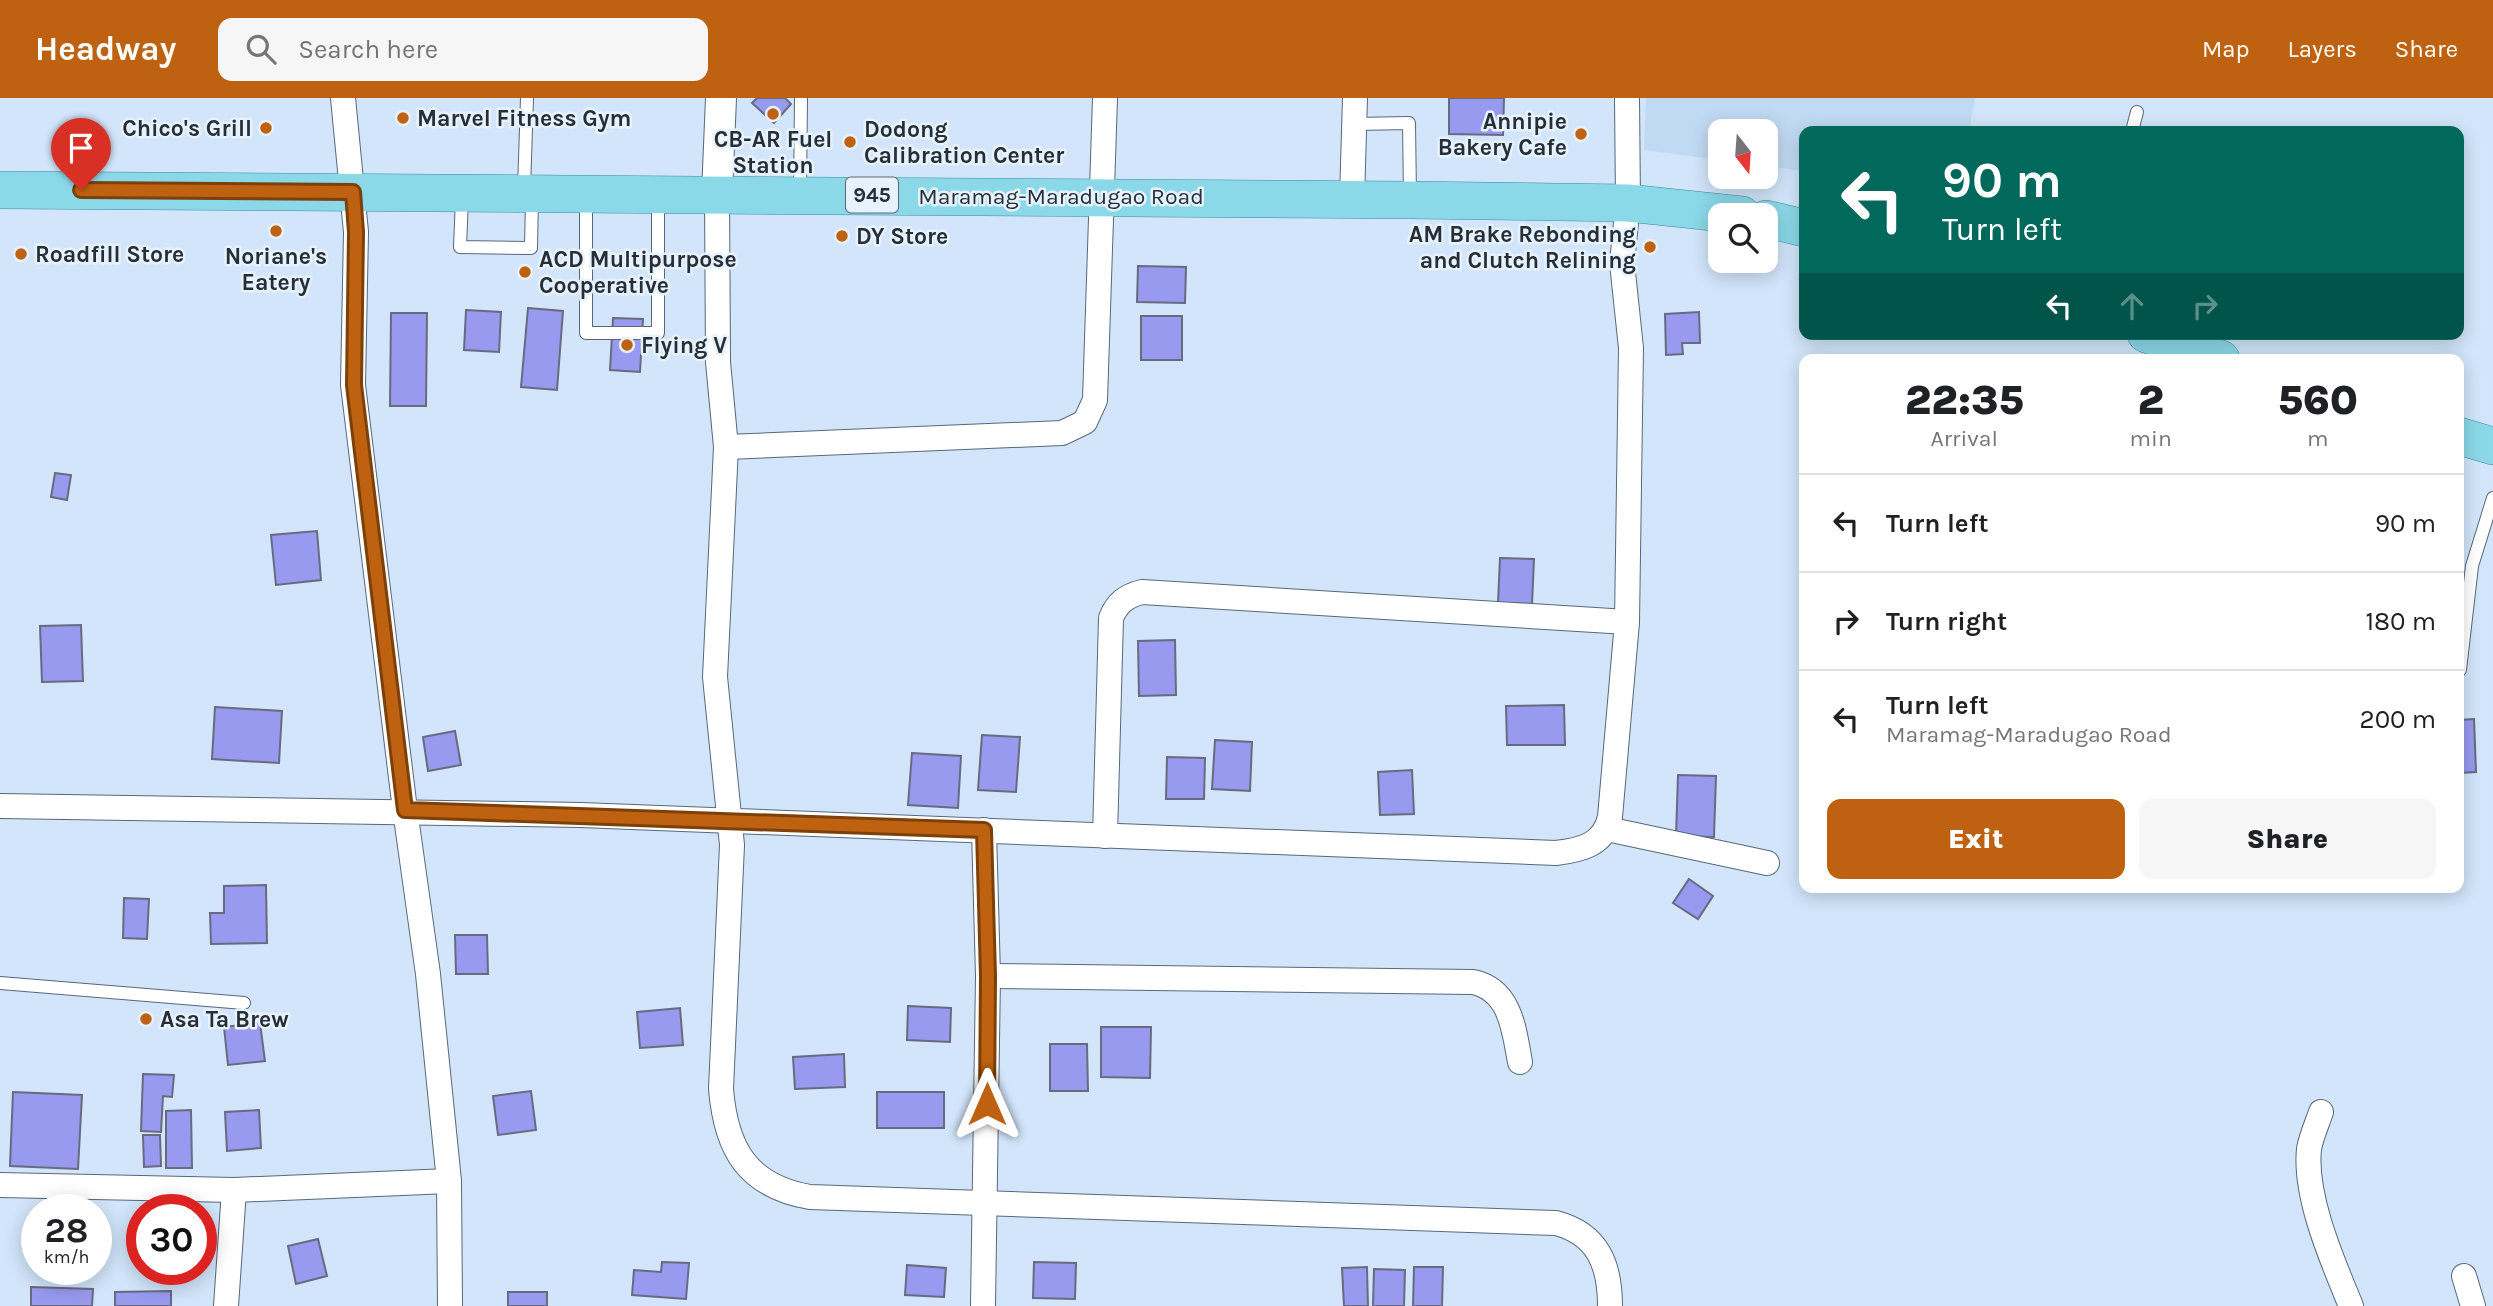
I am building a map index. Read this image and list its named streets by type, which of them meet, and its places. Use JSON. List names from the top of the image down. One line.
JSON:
{"streets":{"main road":["945","Maramag-Maradugao Road"]},"places":["CB-AR Fuel Station","Marvel Fitness Gym","Chico's Grill","Annipie Bakery Cafe","Dodong Calibration Center","Noriane's Eatery","DY Store","AM Brake Rebonding and Clutch Relining","Roadfill Store","ACD Multipurpose Cooperative","Flying V","Asa Ta Brew"],"north":"bottom","page":{"header":"Headway","search":"Search here","nav":["Map","Layers","Share"],"turn":["90 m","Turn left"],"eta":["22:35","Arrival","2","min","560","m"],"list":[{"name":"Turn left","value":"90 m"},{"name":"Turn right","value":"180 m"},{"name":"Turn left","note":"Maramag-Maradugao Road","value":"200 m"}],"buttons":["Exit","Share"],"speed":"28 km/h","limit":"30"}}
